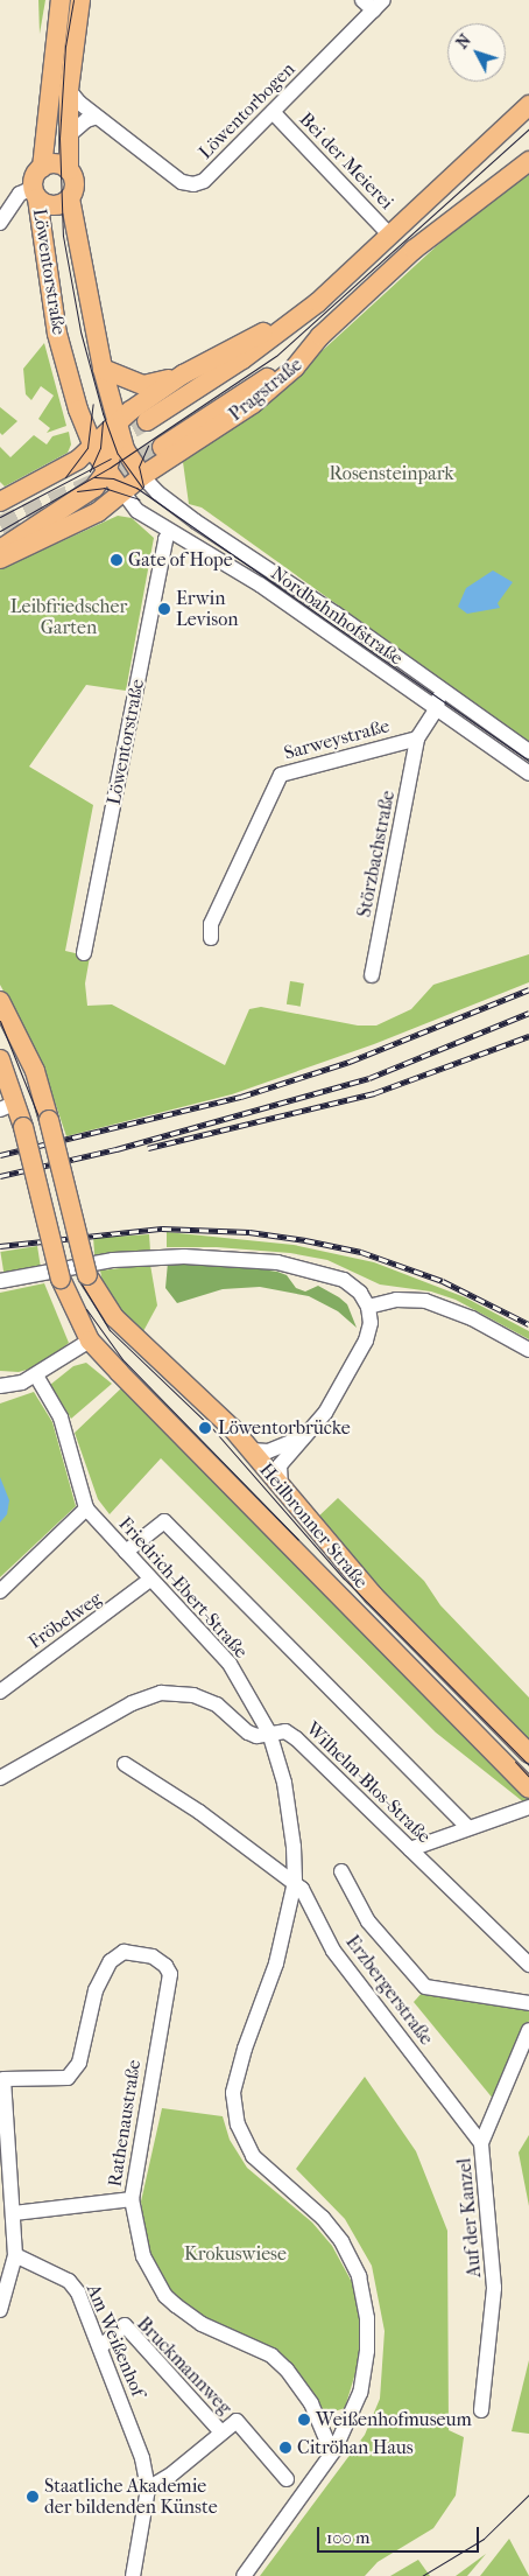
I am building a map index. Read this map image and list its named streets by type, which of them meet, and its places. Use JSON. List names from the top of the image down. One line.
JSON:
{"streets":{"main road":["Löwentorstraße","Pragstraße","Heilbronner Straße"],"street":["Löwentorbogen","Bei der Meierei","Nordbahnhofstraße","Sarweystraße","Störzbachstraße","Friedrich-Ebert-Straße","Fröbelweg","Wilhelm-Blos-Straße","Erzbergerstraße","Rathenaustraße","Auf der Kanzel","Am Weißenhof","Bruckmannweg"]},"crossings":[["Löwentorbogen","Bei der Meierei"],["Löwentorbogen","Löwentorstraße"],["Bei der Meierei","Pragstraße"],["Löwentorstraße","Pragstraße"],["Löwentorstraße","Nordbahnhofstraße"],["Pragstraße","Nordbahnhofstraße"],["Nordbahnhofstraße","Sarweystraße"],["Sarweystraße","Störzbachstraße"],["Friedrich-Ebert-Straße","Fröbelweg"],["Friedrich-Ebert-Straße","Wilhelm-Blos-Straße"],["Friedrich-Ebert-Straße","Erzbergerstraße"],["Friedrich-Ebert-Straße","Rathenaustraße"],["Erzbergerstraße","Auf der Kanzel"],["Am Weißenhof","Bruckmannweg"]],"parks":["Rosensteinpark","Leibfriedscher Garten","Krokuswiese"],"places":["Gate of Hope","Erwin Levison","Löwentorbrücke","Weißenhofmuseum","Citröhan Haus","Staatliche Akademie der bildenden Künste"],"scale_bar":"100 m","north":"top left"}
